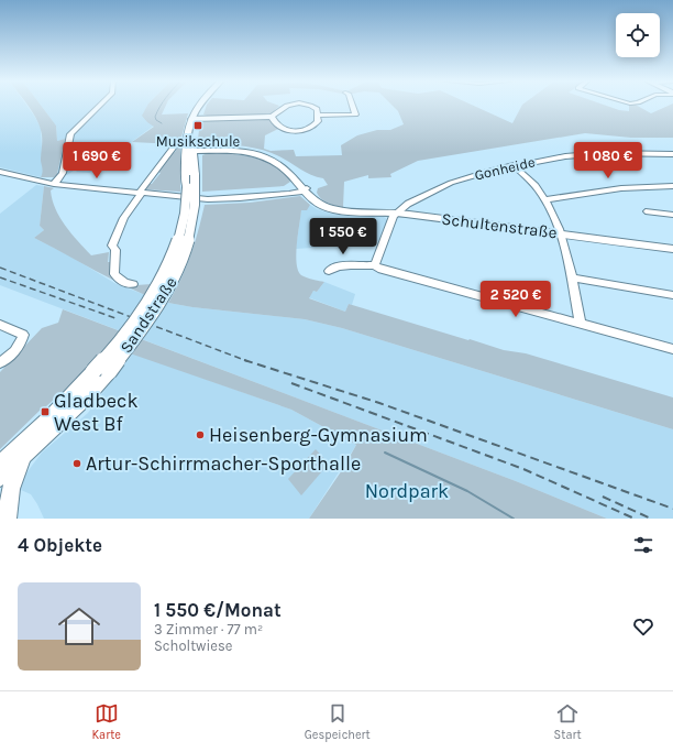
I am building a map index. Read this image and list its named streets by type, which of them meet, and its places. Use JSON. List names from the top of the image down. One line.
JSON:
{"streets":{"main road":["Schultenstraße","Sandstraße"],"street":["Gonheide"]},"crossings":[["Gonheide","Schultenstraße"],["Schultenstraße","Sandstraße"]],"parks":["Nordpark"],"places":{"transit":["Musikschule","Gladbeck West Bf"],"other":["Heisenberg-Gymnasium","Artur-Schirrmacher-Sporthalle"]},"page":{"price":["1 690 €","1 080 €","1 550 €","2 520 €"],"heading":"4 Objekte","list":[{"name":"1 550 €/Monat","note":"3 Zimmer · 77 m² · Scholtwiese"}],"tabs":["Karte","Gespeichert","Start"]}}
